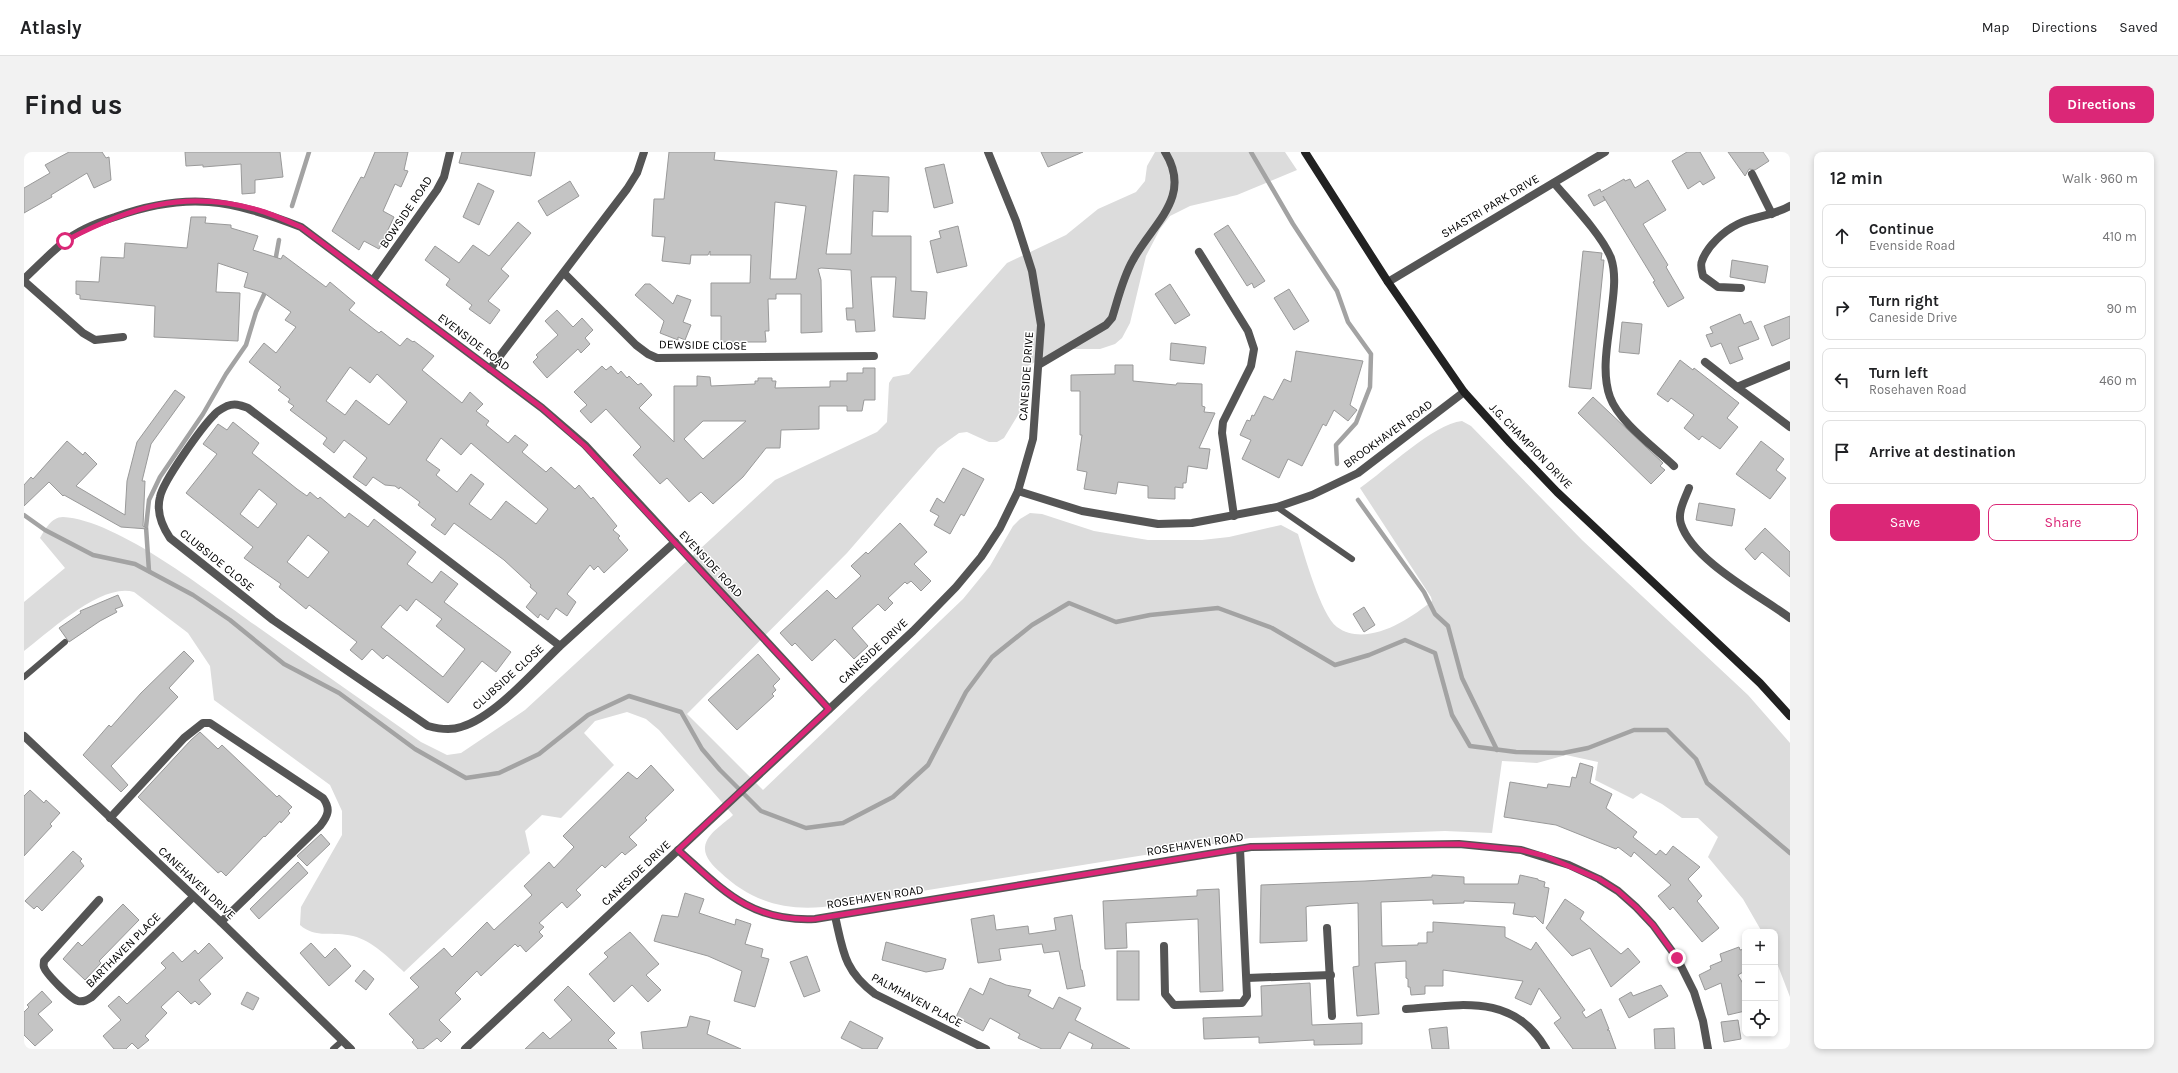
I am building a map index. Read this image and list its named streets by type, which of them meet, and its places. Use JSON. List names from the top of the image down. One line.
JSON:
{"streets":{"main road":["J.G. CHAMPION DRIVE"],"street":["SHASTRI PARK DRIVE","BOWSIDE ROAD","EVENSIDE ROAD","DEWSIDE CLOSE","CANESIDE DRIVE","BROOKHAVEN ROAD","CLUBSIDE CLOSE","ROSEHAVEN ROAD","CANEHAVEN DRIVE","BARTHAVEN PLACE","PALMHAVEN PLACE"]},"crossings":[["SHASTRI PARK DRIVE","J.G. CHAMPION DRIVE"],["BOWSIDE ROAD","EVENSIDE ROAD"],["EVENSIDE ROAD","CANESIDE DRIVE"],["EVENSIDE ROAD","CLUBSIDE CLOSE"],["CANESIDE DRIVE","BROOKHAVEN ROAD"],["CANESIDE DRIVE","ROSEHAVEN ROAD"],["BROOKHAVEN ROAD","J.G. CHAMPION DRIVE"],["ROSEHAVEN ROAD","PALMHAVEN PLACE"],["CANEHAVEN DRIVE","BARTHAVEN PLACE"]],"page":{"header":"Atlasly","nav":["Map","Directions","Saved"],"buttons":["Directions",["Save","Share"]],"title":"Find us","heading":["12 min","Walk · 960 m"],"list":[["Continue","Evenside Road","410 m"],["Turn right","Caneside Drive","90 m"],["Turn left","Rosehaven Road","460 m"],"Arrive at destination"],"map_buttons":["+","−"]}}
